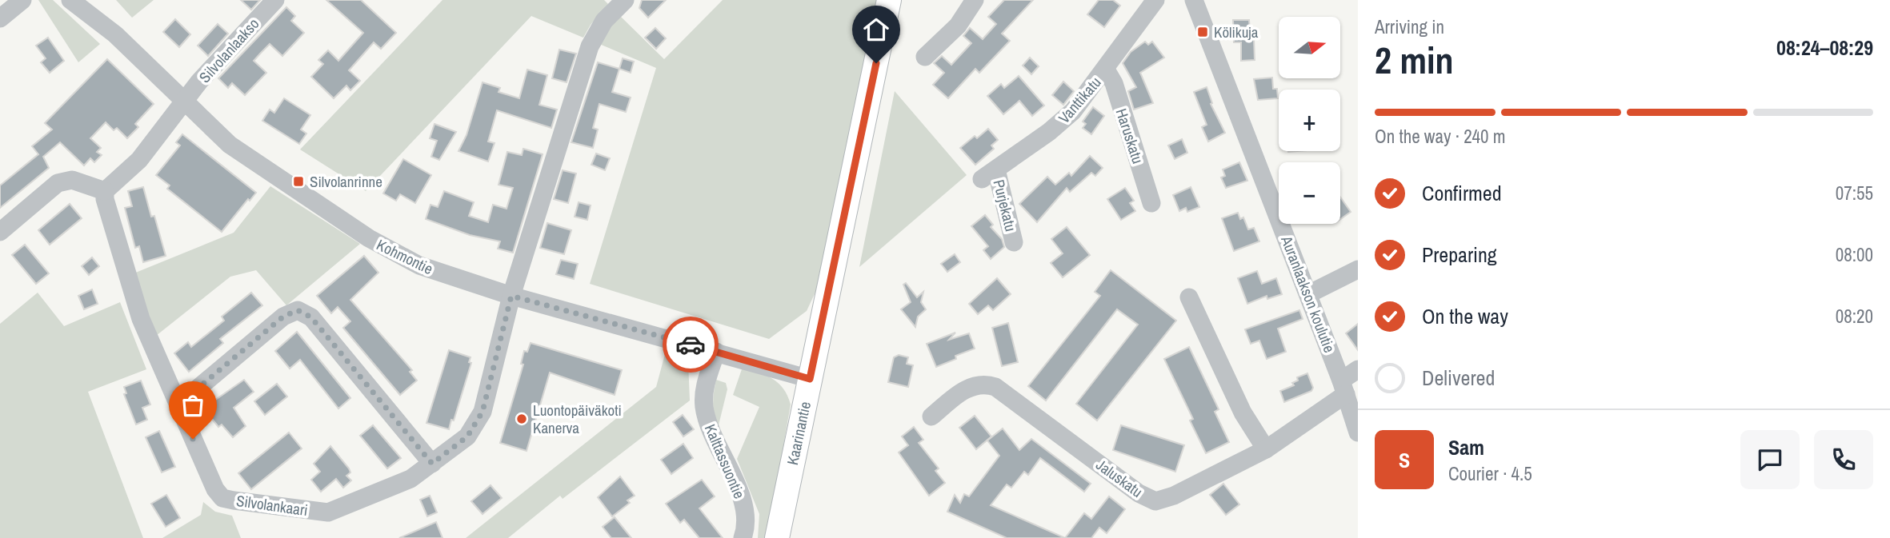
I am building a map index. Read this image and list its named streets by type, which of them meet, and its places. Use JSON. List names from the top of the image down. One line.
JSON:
{"streets":{"main road":["Kaarinantie"],"street":["Silvolanlaakso","Vanttikatu","Haruskatu","Purjekatu","Kohmontie","Auranlaakson koulutie","Kalttassuontie","Jaluskatu","Silvolankaari"]},"crossings":[["Silvolanlaakso","Kohmontie"],["Vanttikatu","Haruskatu"],["Vanttikatu","Purjekatu"],["Kohmontie","Kaarinantie"],["Kohmontie","Kalttassuontie"],["Kohmontie","Silvolankaari"],["Auranlaakson koulutie","Jaluskatu"]],"places":{"transit":["Kölikuja","Silvolanrinne"],"other":["Luontopäiväkoti Kanerva"]},"north":"right","page":{"heading":["2 min","Arriving in","08:24–08:29"],"panel":["Sam","Courier · 4.5"],"map_buttons":["+","−"],"bar":"On the way · 240 m","list":[["Confirmed","07:55"],["Preparing","08:00"],["On the way","08:20"],"Delivered"],"round":"S"}}
